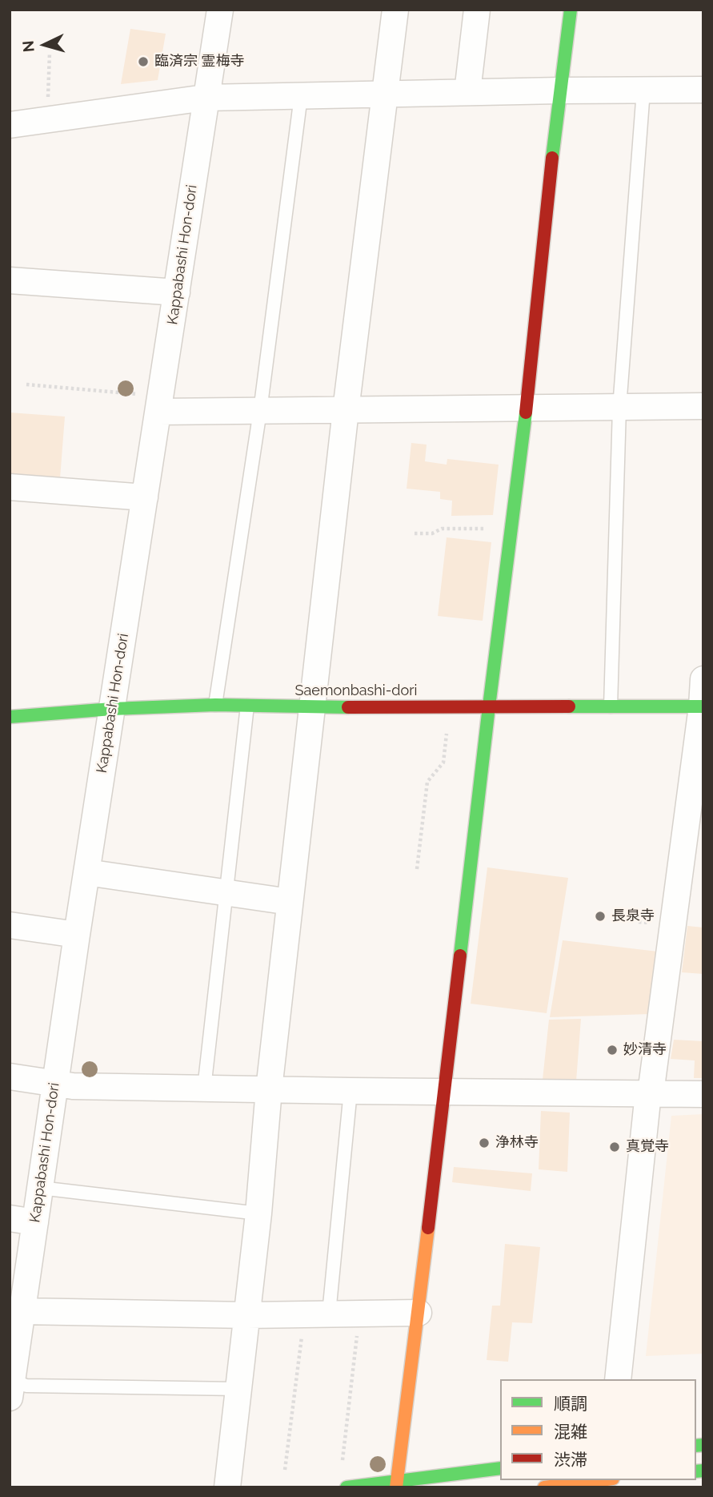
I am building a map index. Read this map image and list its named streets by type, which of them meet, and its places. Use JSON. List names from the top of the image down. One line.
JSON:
{"streets":{"street":["Kappabashi Hon-dori","Saemonbashi-dori"]},"crossings":[["Kappabashi Hon-dori","Saemonbashi-dori"]],"places":["臨済宗 霊梅寺","長泉寺","妙清寺","浄林寺","真覚寺"],"legend":["順調","混雑","渋滞"],"north":"left"}
